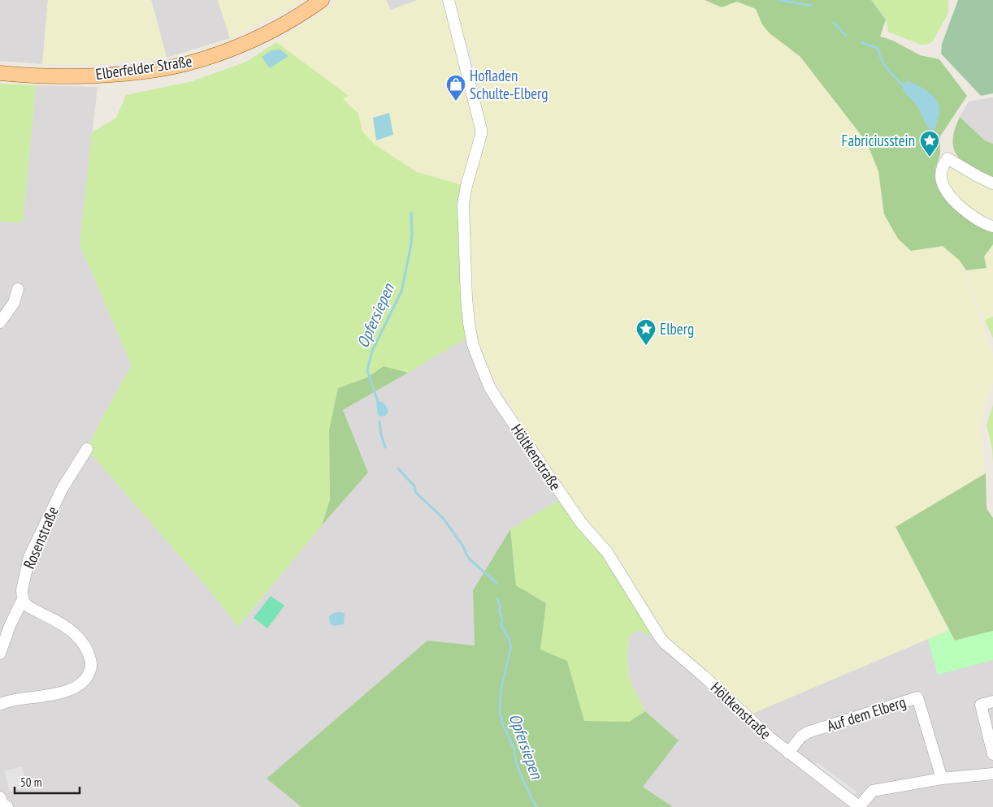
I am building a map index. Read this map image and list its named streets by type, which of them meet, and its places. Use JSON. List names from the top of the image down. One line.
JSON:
{"streets":{"main road":["Elberfelder Straße"],"street":["Höltkenstraße","Rosenstraße","Auf dem Elberg"]},"crossings":[["Höltkenstraße","Auf dem Elberg"]],"water":["Opfersiepen"],"places":{"shop":["Hofladen Schulte-Elberg"],"place":["Fabriciusstein","Elberg"]},"scale_bar":"50 m"}
